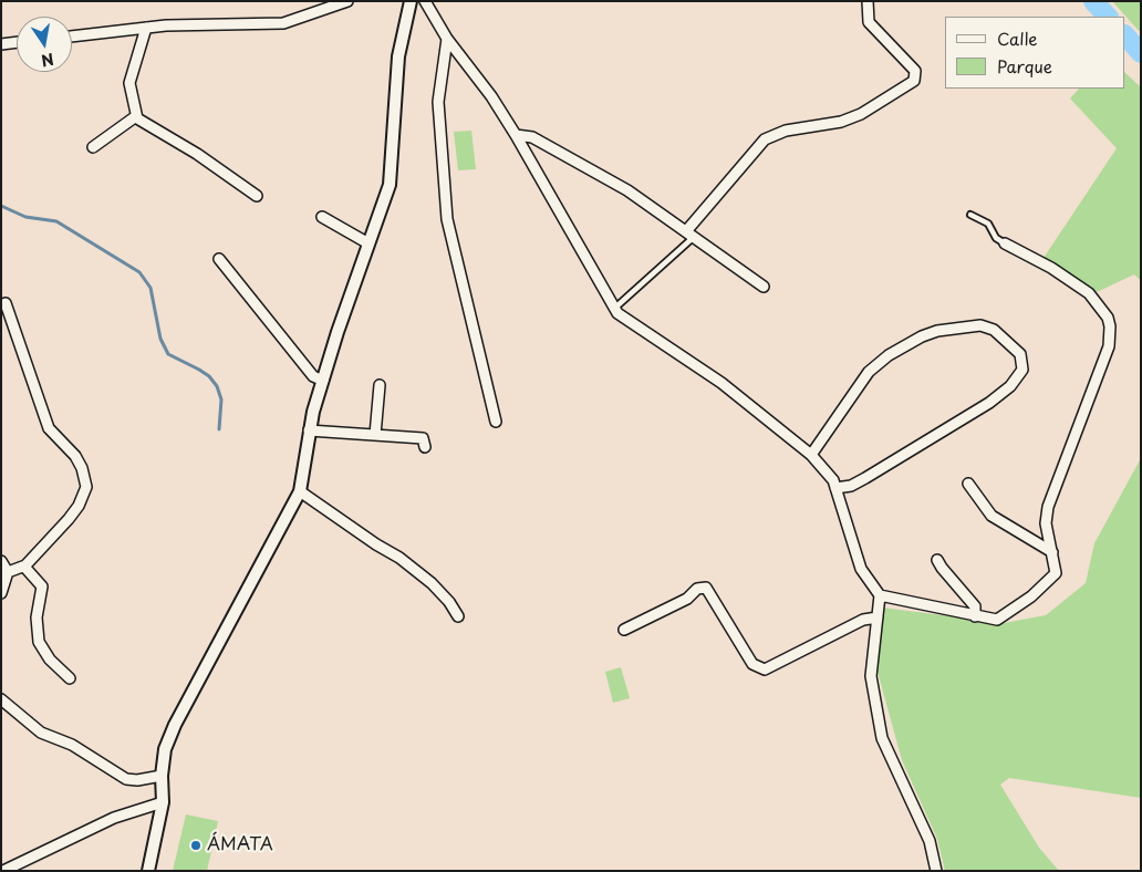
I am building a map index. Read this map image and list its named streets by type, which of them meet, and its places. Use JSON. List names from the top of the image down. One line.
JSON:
{"places":["ÁMATA"],"legend":["Calle","Parque"],"north":"bottom"}
